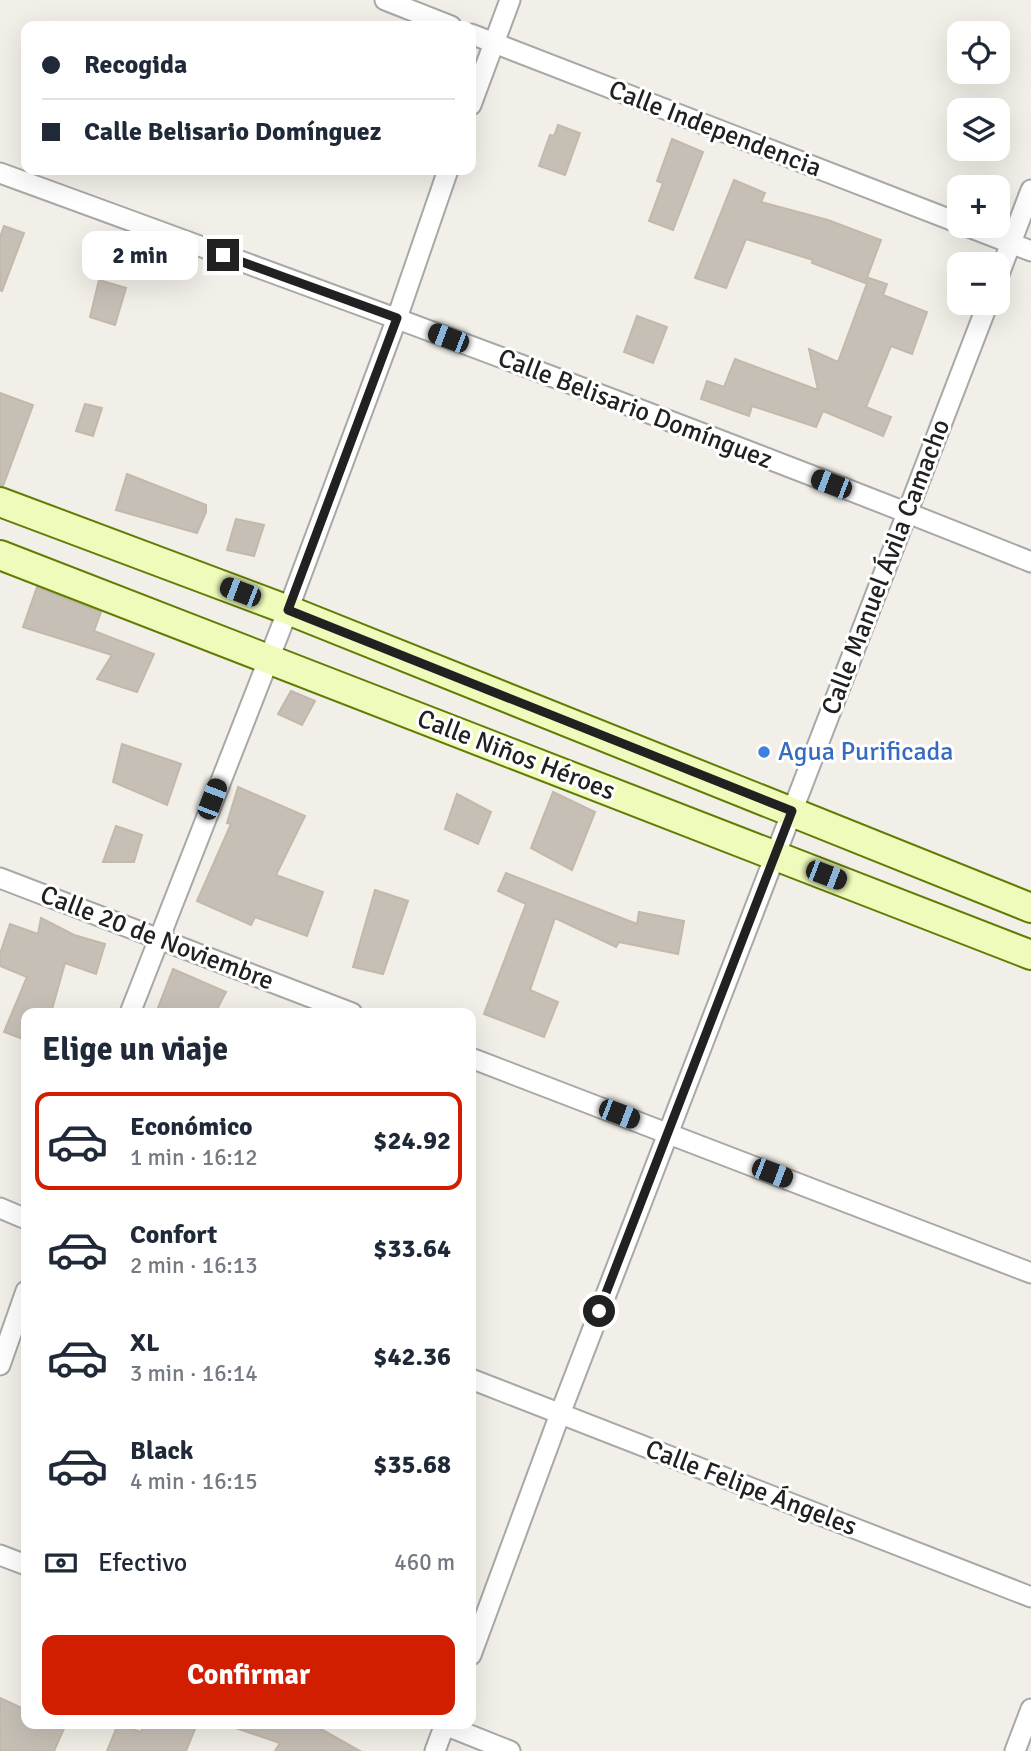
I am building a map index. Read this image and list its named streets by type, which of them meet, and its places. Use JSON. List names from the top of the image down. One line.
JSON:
{"streets":{"street":["Calle Independencia","Calle Belisario Domínguez","Calle Manuel Ávila Camacho","Calle Niños Héroes","Calle 20 de Noviembre","Calle Felipe Ángeles"]},"crossings":[["Calle Belisario Domínguez","Calle Manuel Ávila Camacho"],["Calle Manuel Ávila Camacho","Calle Niños Héroes"],["Calle Manuel Ávila Camacho","Calle Felipe Ángeles"]],"places":["Agua Purificada"],"page":{"map_buttons":["+","−"],"banner":["Recogida","Calle Belisario Domínguez"],"bubble":"2 min","heading":"Elige un viaje","list":[{"name":"Económico","note":"1 min · 16:12","value":"$24.92"},{"name":"Confort","note":"2 min · 16:13","value":"$33.64"},{"name":"XL","note":"3 min · 16:14","value":"$42.36"},{"name":"Black","note":"4 min · 16:15","value":"$35.68"}],"pay":["Efectivo","460 m"],"buttons":"Confirmar"}}
